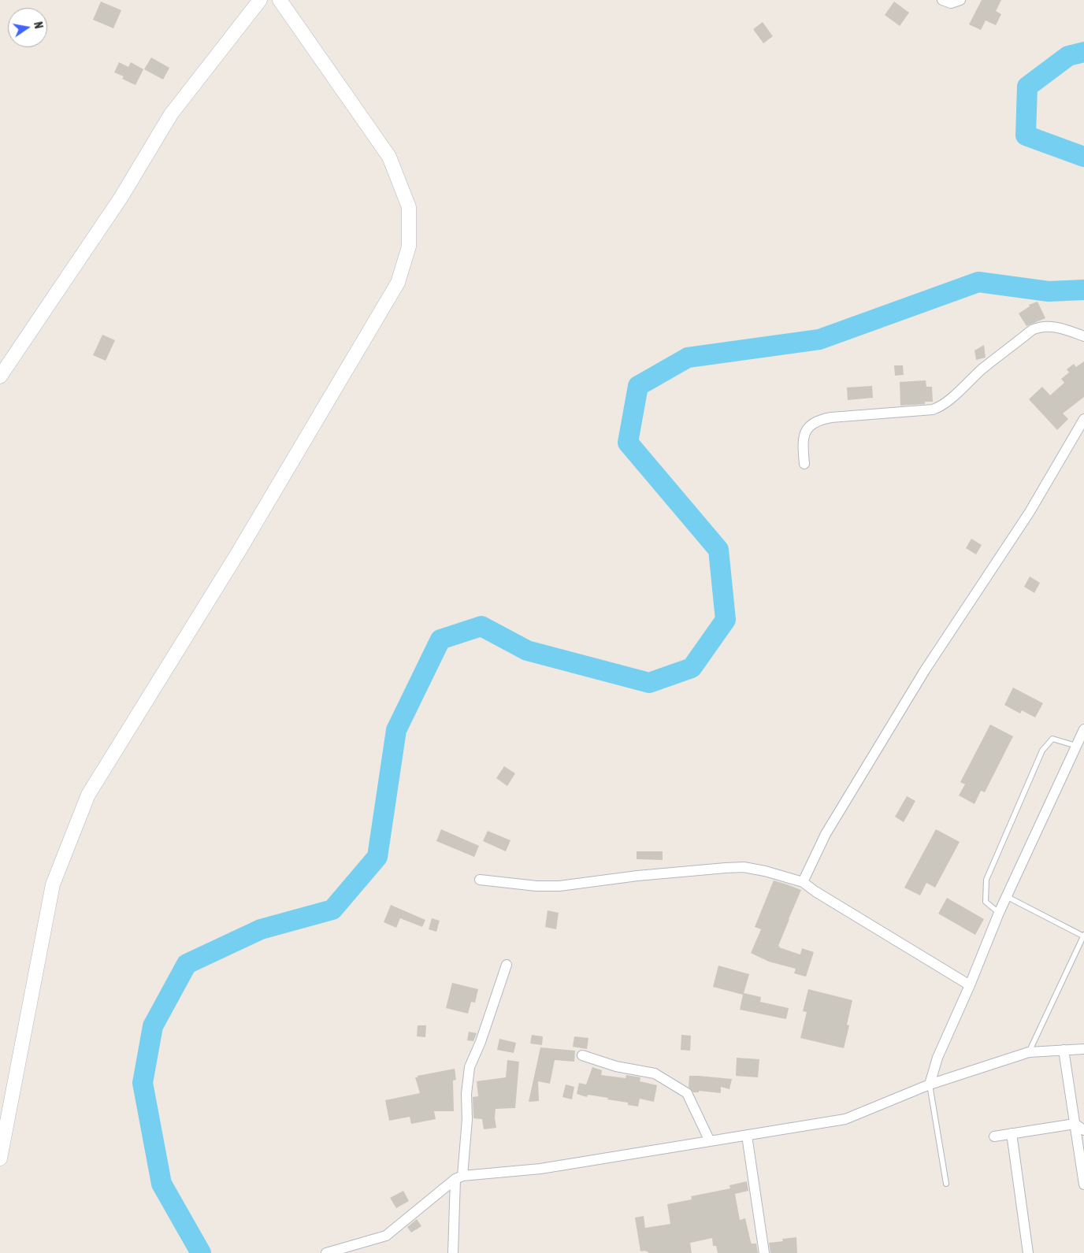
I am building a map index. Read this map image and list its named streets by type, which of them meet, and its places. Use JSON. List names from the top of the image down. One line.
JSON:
{"north":"right"}
